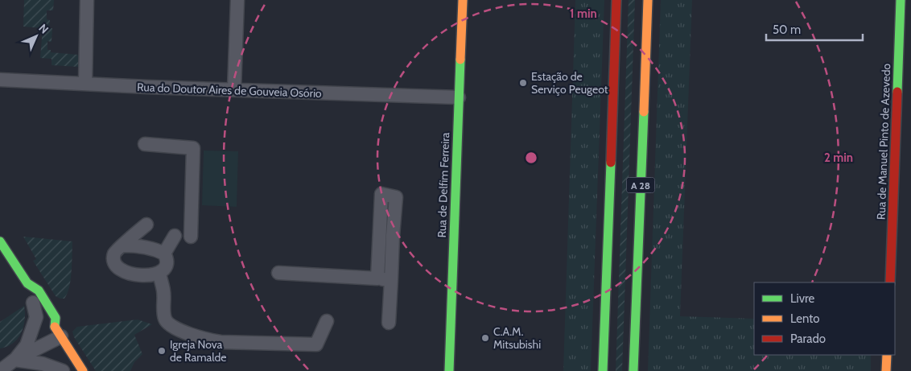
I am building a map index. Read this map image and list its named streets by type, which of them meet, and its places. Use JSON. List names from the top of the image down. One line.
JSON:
{"streets":{"main road":["Rua de Manuel Pinto de Azevedo","Rua de Delfim Ferreira","A 28"],"street":["Rua do Doutor Aires de Gouveia Osório"]},"crossings":[["Rua do Doutor Aires de Gouveia Osório","Rua de Delfim Ferreira"]],"places":["Estação de Serviço Peugeot","C.A.M. Mitsubishi","Igreja Nova de Ramalde"],"legend":["Livre","Lento","Parado"],"scale_bar":"50 m","north":"top right","rings":["1 min","2 min"]}
